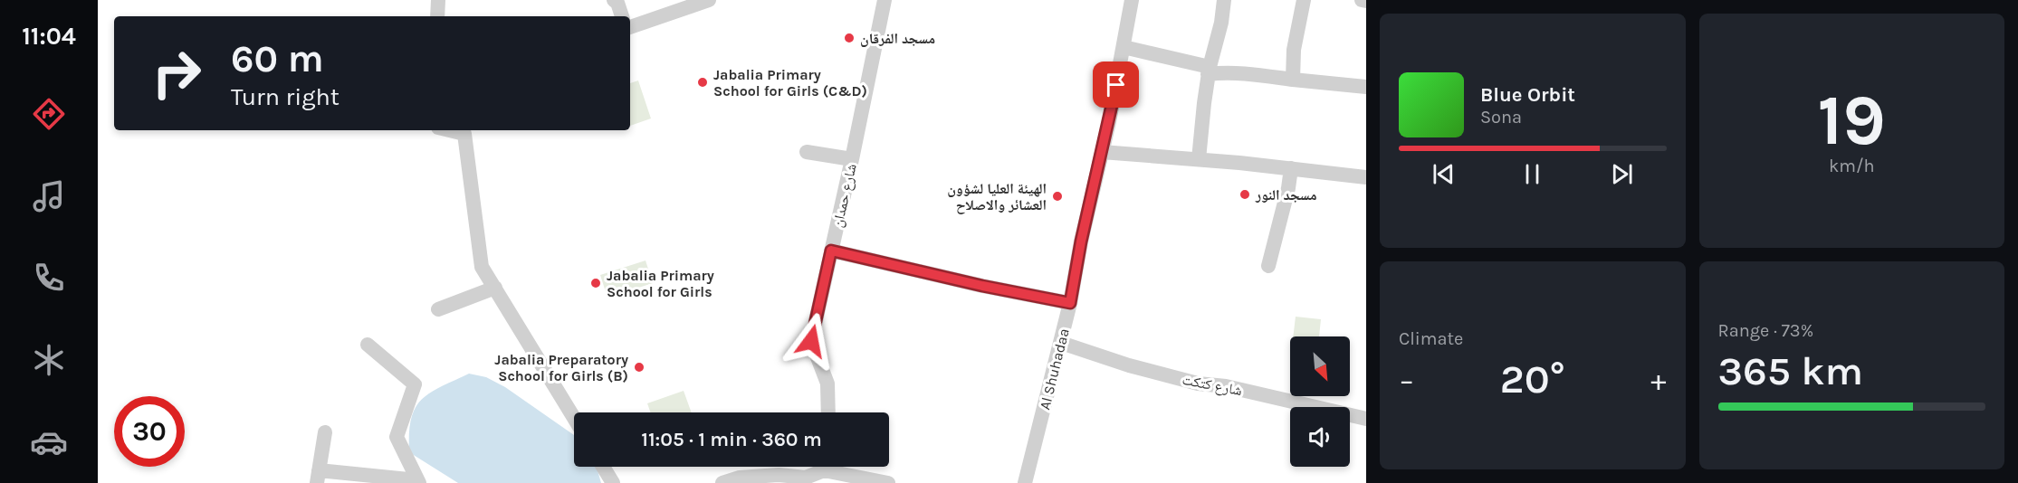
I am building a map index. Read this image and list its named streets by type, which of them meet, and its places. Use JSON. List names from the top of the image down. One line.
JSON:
{"streets":{"street":["شارع حمدان","Al Shuhadaa","شارع كتكت"]},"crossings":[["Al Shuhadaa","شارع كتكت"]],"places":["مسجد الفرقان","Jabalia Primary School for Girls (C&D)","مسجد النور","الهيئة العليا لشؤون العشائر والاصلاح","Jabalia Primary School for Girls","Jabalia Preparatory School for Girls (B)"],"north":"bottom right","page":{"tabs":"11:04","tile":[["19","km/h"],"Climate",["Range · 73%","365 km"]],"turn":["60 m","Turn right"],"song":["Blue Orbit","Sona"],"heat":["−","20°","+"],"limit":"30","trip":"11:05 · 1 min · 360 m"}}
